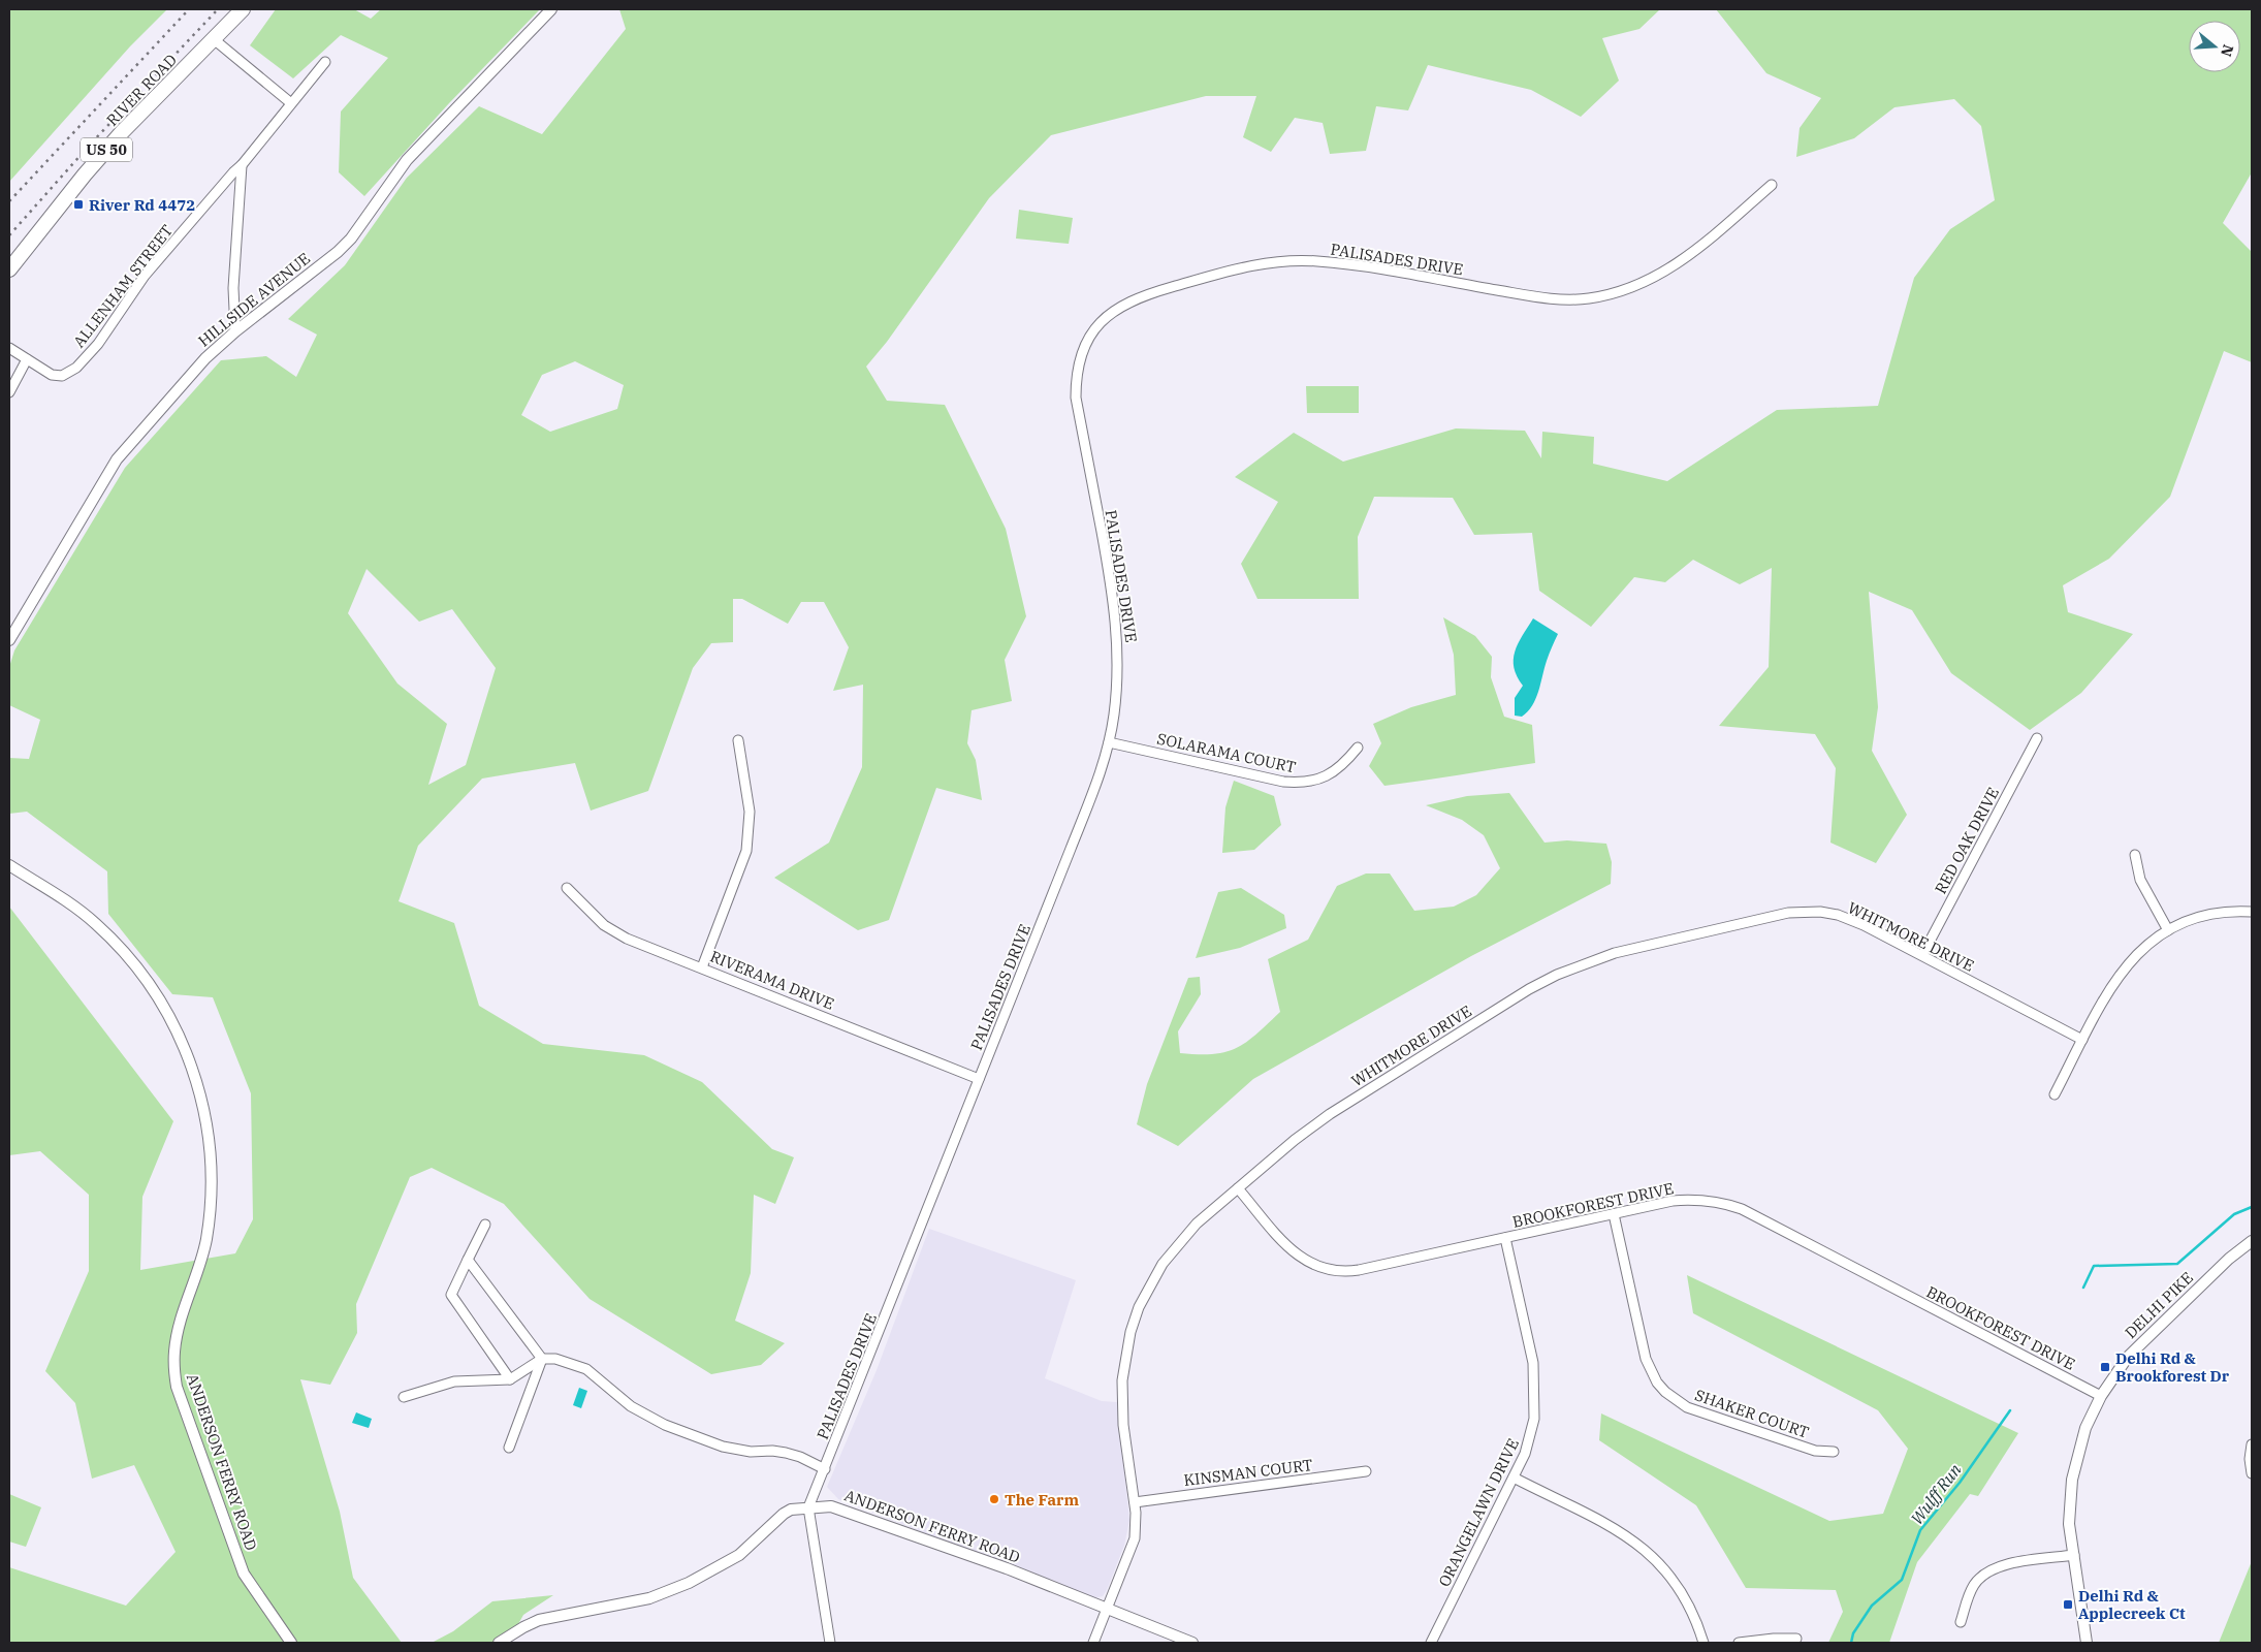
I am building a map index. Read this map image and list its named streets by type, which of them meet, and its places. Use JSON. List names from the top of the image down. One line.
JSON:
{"streets":{"main road":["RIVER ROAD","US 50"],"street":["PALISADES DRIVE","ALLENHAM STREET","HILLSIDE AVENUE","SOLARAMA COURT","RED OAK DRIVE","WHITMORE DRIVE","RIVERAMA DRIVE","BROOKFOREST DRIVE","DELHI PIKE","SHAKER COURT","ANDERSON FERRY ROAD","KINSMAN COURT","ORANGELAWN DRIVE"]},"crossings":[["PALISADES DRIVE","SOLARAMA COURT"],["PALISADES DRIVE","RIVERAMA DRIVE"],["PALISADES DRIVE","ANDERSON FERRY ROAD"],["RED OAK DRIVE","WHITMORE DRIVE"],["WHITMORE DRIVE","BROOKFOREST DRIVE"],["WHITMORE DRIVE","ANDERSON FERRY ROAD"],["WHITMORE DRIVE","KINSMAN COURT"],["BROOKFOREST DRIVE","DELHI PIKE"],["BROOKFOREST DRIVE","SHAKER COURT"],["BROOKFOREST DRIVE","ORANGELAWN DRIVE"]],"water":["Wulff Run"],"places":{"transit":["River Rd 4472","Delhi Rd & Brookforest Dr","Delhi Rd & Applecreek Ct"],"other":["The Farm"]},"north":"right"}
